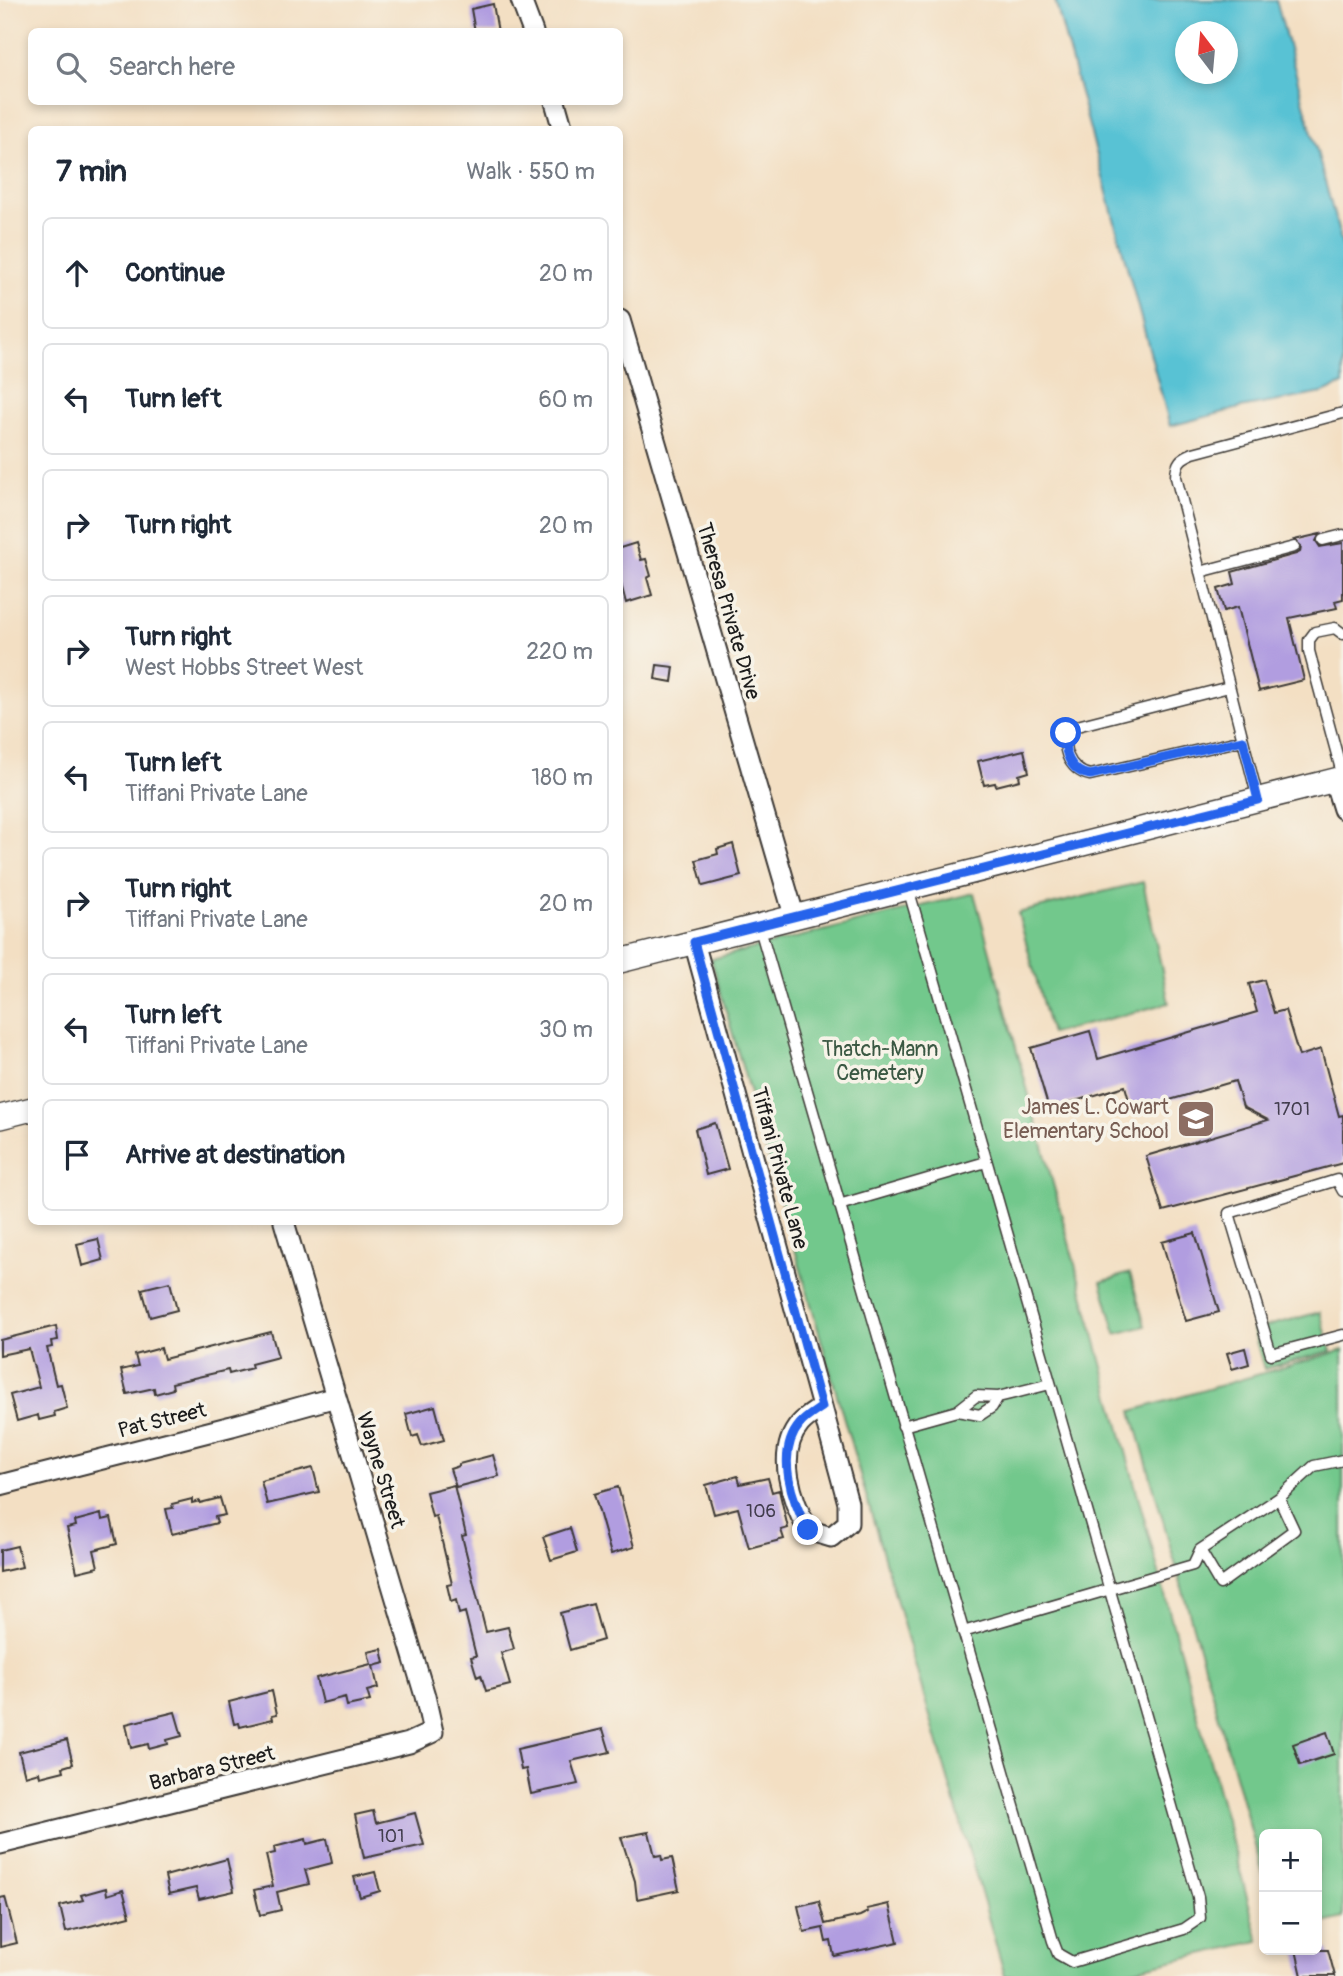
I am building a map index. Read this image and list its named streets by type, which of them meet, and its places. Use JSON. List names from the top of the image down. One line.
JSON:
{"streets":{"street":["Theresa Private Drive","Tiffani Private Lane","Pat Street","Wayne Street","Barbara Street"]},"crossings":[["Pat Street","Wayne Street"],["Wayne Street","Barbara Street"]],"parks":["Thatch-Mann Cemetery"],"places":{"school or university":["James L. Cowart Elementary School"]},"house_numbers":["1701","106","101"],"north":"top","page":{"search":"Search here","heading":["7 min","Walk · 550 m"],"list":[["Continue","20 m"],["Turn left","60 m"],["Turn right","20 m"],["Turn right","West Hobbs Street West","220 m"],["Turn left","Tiffani Private Lane","180 m"],["Turn right","Tiffani Private Lane","20 m"],["Turn left","Tiffani Private Lane","30 m"],"Arrive at destination"],"map_buttons":["+","−"]}}
